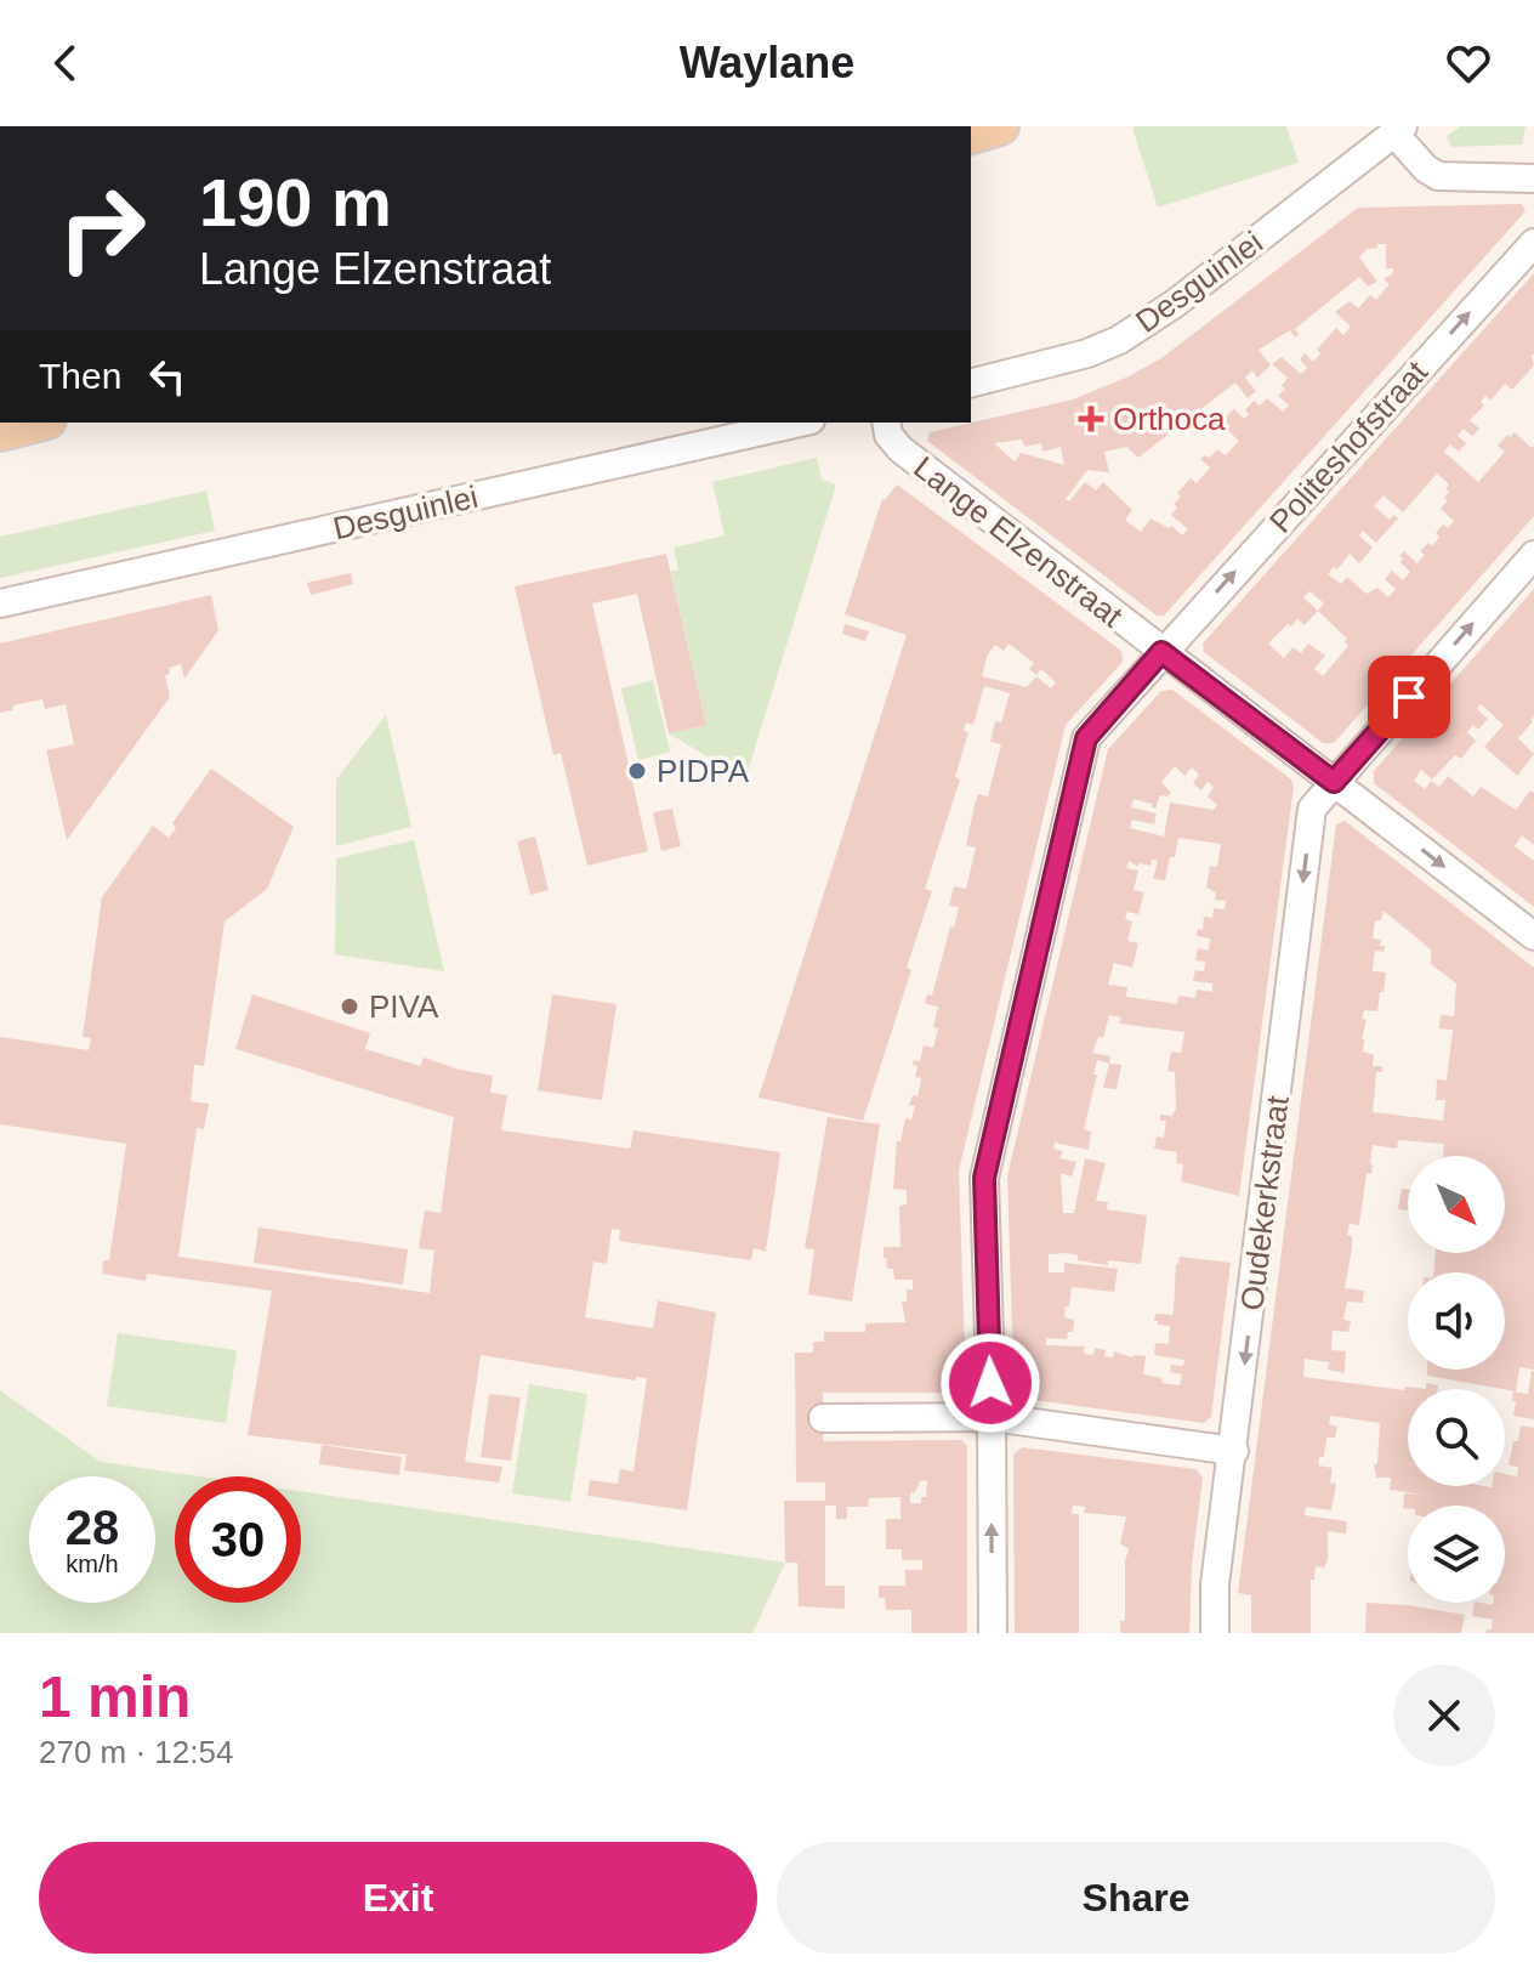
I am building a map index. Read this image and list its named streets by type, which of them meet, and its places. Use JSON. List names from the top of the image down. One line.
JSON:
{"streets":{"street":["Desguinlei","Politeshofstraat","Lange Elzenstraat","Oudekerkstraat"]},"crossings":[["Politeshofstraat","Lange Elzenstraat"],["Lange Elzenstraat","Oudekerkstraat"]],"one_way":["Politeshofstraat"],"places":{"health":["Orthoca"],"other":["PIDPA","PIVA"]},"north":"bottom right","page":{"header":"Waylane","turn":["190 m","Lange Elzenstraat"],"then":"Then","speed":"28 km/h","limit":"30","heading":["1 min","270 m · 12:54"],"buttons":["Exit","Share"]}}
